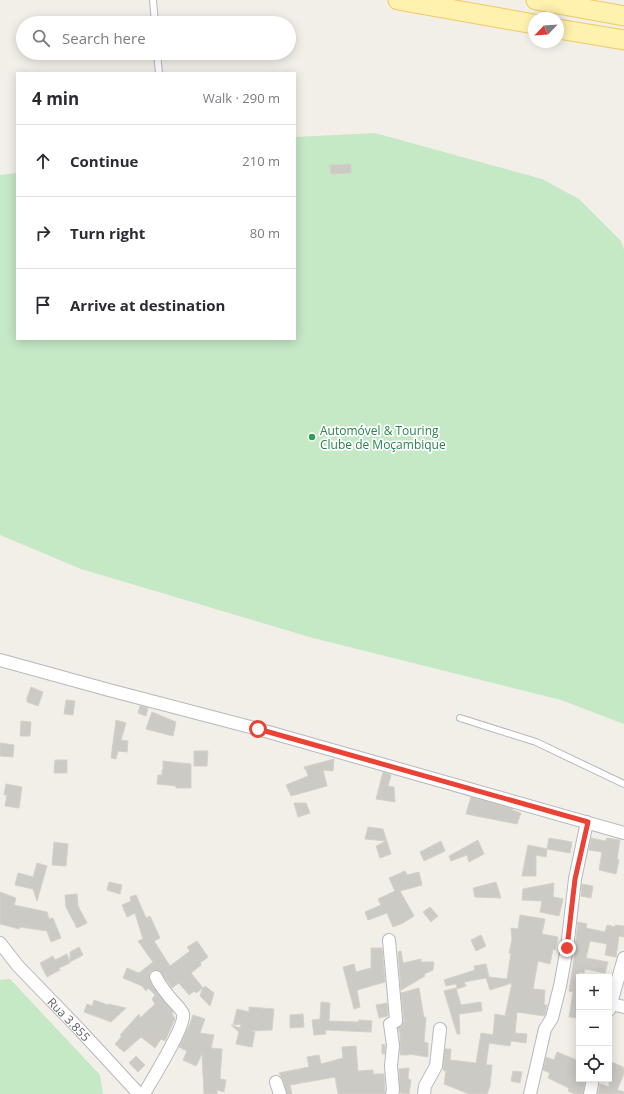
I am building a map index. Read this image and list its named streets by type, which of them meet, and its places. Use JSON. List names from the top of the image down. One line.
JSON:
{"streets":{"street":["Rua 3.855"]},"places":["Automóvel & Touring Clube de Moçambique"],"north":"bottom left","page":{"search":"Search here","heading":["4 min","Walk · 290 m"],"list":[["Continue","210 m"],["Turn right","80 m"],"Arrive at destination"],"map_buttons":["+","−"]}}
